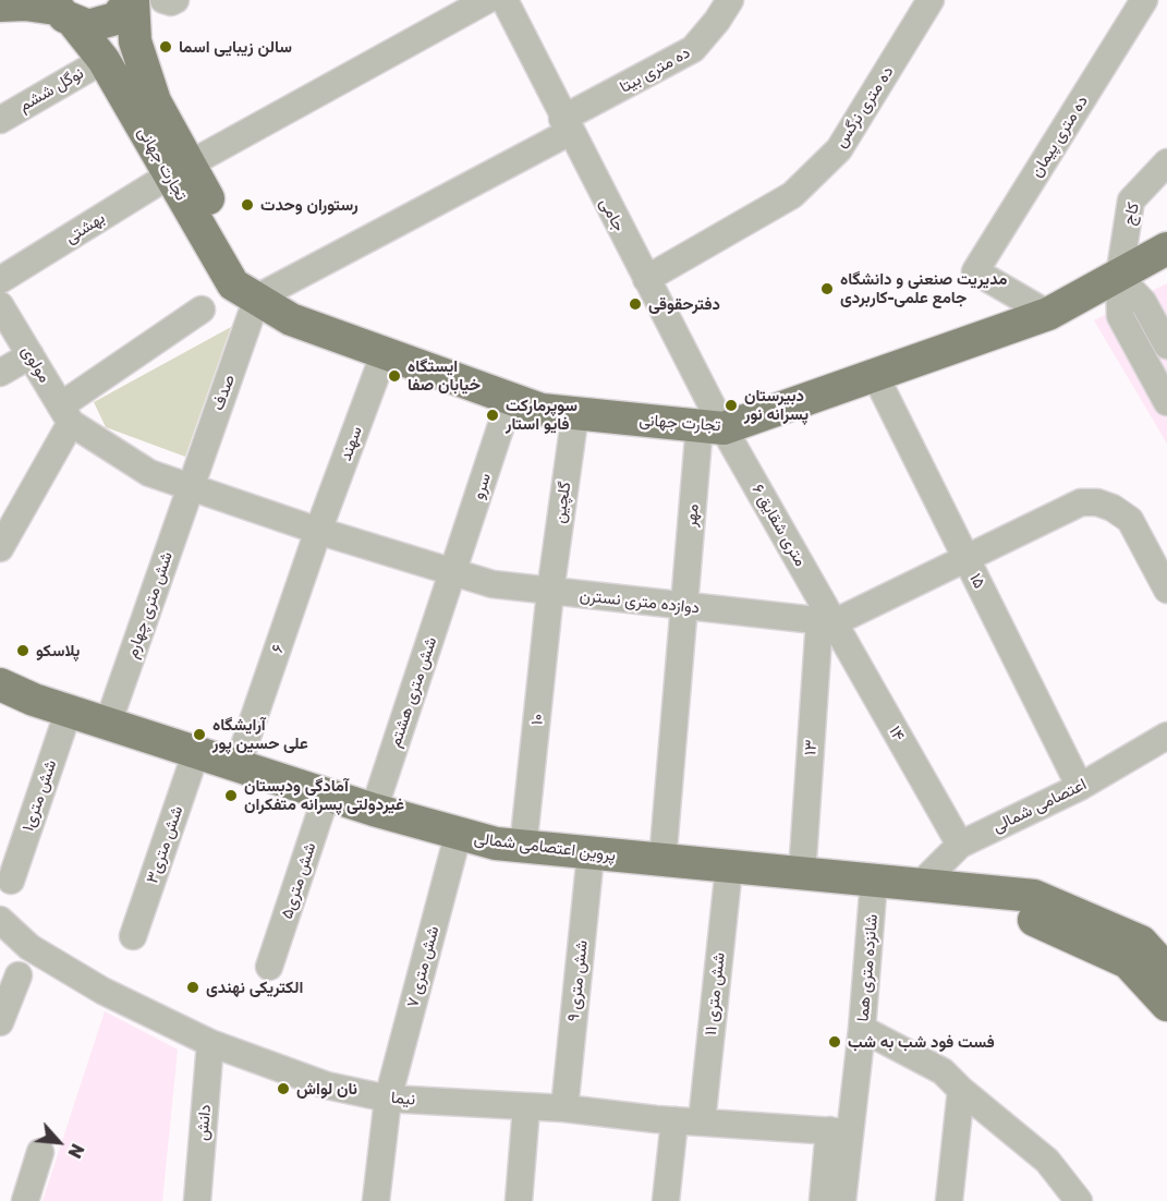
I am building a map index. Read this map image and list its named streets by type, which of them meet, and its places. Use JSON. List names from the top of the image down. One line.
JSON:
{"streets":{"main road":["تجارت جهانی","پروین اعتصامی شمالی"],"street":["ده متری بیتا","نوگل ششم","ده متری نرگس","ده متری پیمان","کاج","جامی","بهشتی","مولوی","صدف","سهند","سرو","گلچین","مهر","۶ متری شقایق","۱۵","دوازده متری نسترن","شش متری چهارم","۶","شش متری هشتم","۱۰","۱۴","۱۳","شش متری۱","اعتصامی شمالی","شش متری۳","۵شش متری","۷ شش متری","شانزده متری هما","۹ شش متری","۱۱ شش متری","نیما","دانش"]},"crossings":[["ده متری بیتا","تجارت جهانی"],["ده متری بیتا","جامی"],["ده متری بیتا","صدف"],["نوگل ششم","تجارت جهانی"],["ده متری نرگس","جامی"],["ده متری پیمان","تجارت جهانی"],["تجارت جهانی","کاج"],["تجارت جهانی","جامی"],["تجارت جهانی","بهشتی"],["تجارت جهانی","صدف"],["تجارت جهانی","سهند"],["تجارت جهانی","سرو"],["تجارت جهانی","گلچین"],["تجارت جهانی","مهر"],["تجارت جهانی","۶ متری شقایق"],["تجارت جهانی","۱۵"],["جامی","مهر"],["جامی","۶ متری شقایق"],["مولوی","دوازده متری نسترن"],["صدف","دوازده متری نسترن"],["صدف","شش متری چهارم"],["سهند","دوازده متری نسترن"],["سهند","۶"],["سرو","دوازده متری نسترن"],["سرو","شش متری هشتم"],["گلچین","دوازده متری نسترن"],["گلچین","۱۰"],["مهر","۶ متری شقایق"],["مهر","دوازده متری نسترن"],["مهر","پروین اعتصامی شمالی"],["۶ متری شقایق","دوازده متری نسترن"],["۶ متری شقایق","۱۴"],["۶ متری شقایق","۱۳"],["۱۵","اعتصامی شمالی"],["دوازده متری نسترن","شش متری چهارم"],["دوازده متری نسترن","۶"],["دوازده متری نسترن","شش متری هشتم"],["دوازده متری نسترن","۱۰"],["دوازده متری نسترن","۱۴"],["دوازده متری نسترن","۱۳"],["شش متری چهارم","پروین اعتصامی شمالی"],["۶","پروین اعتصامی شمالی"],["شش متری هشتم","پروین اعتصامی شمالی"],["۱۰","پروین اعتصامی شمالی"],["۱۴","۱۳"],["۱۴","اعتصامی شمالی"],["۱۳","پروین اعتصامی شمالی"],["شش متری۱","پروین اعتصامی شمالی"],["اعتصامی شمالی","پروین اعتصامی شمالی"],["شش متری۳","پروین اعتصامی شمالی"],["پروین اعتصامی شمالی","۵شش متری"],["پروین اعتصامی شمالی","۷ شش متری"],["پروین اعتصامی شمالی","شانزده متری هما"],["پروین اعتصامی شمالی","۹ شش متری"],["پروین اعتصامی شمالی","۱۱ شش متری"],["۷ شش متری","نیما"],["شانزده متری هما","نیما"],["۹ شش متری","نیما"],["۱۱ شش متری","نیما"],["نیما","دانش"]],"places":["سالن زیبایی اسما","رستوران وحدت","مدیریت صنعنی و دانشگاه جامع علمی-کاربردی","دفترحقوقی","ایستگاه خیابان صفا","دبیرستان پسرانه نور","سوپرمارکت فایو استار","پلاسکو","آرایشگاه علی حسین پور","آمادگی ودبستان غیردولتی پسرانه متفکران","الکتریکی نهندی","فست فود شب به شب","نان لواش"],"north":"bottom right"}
